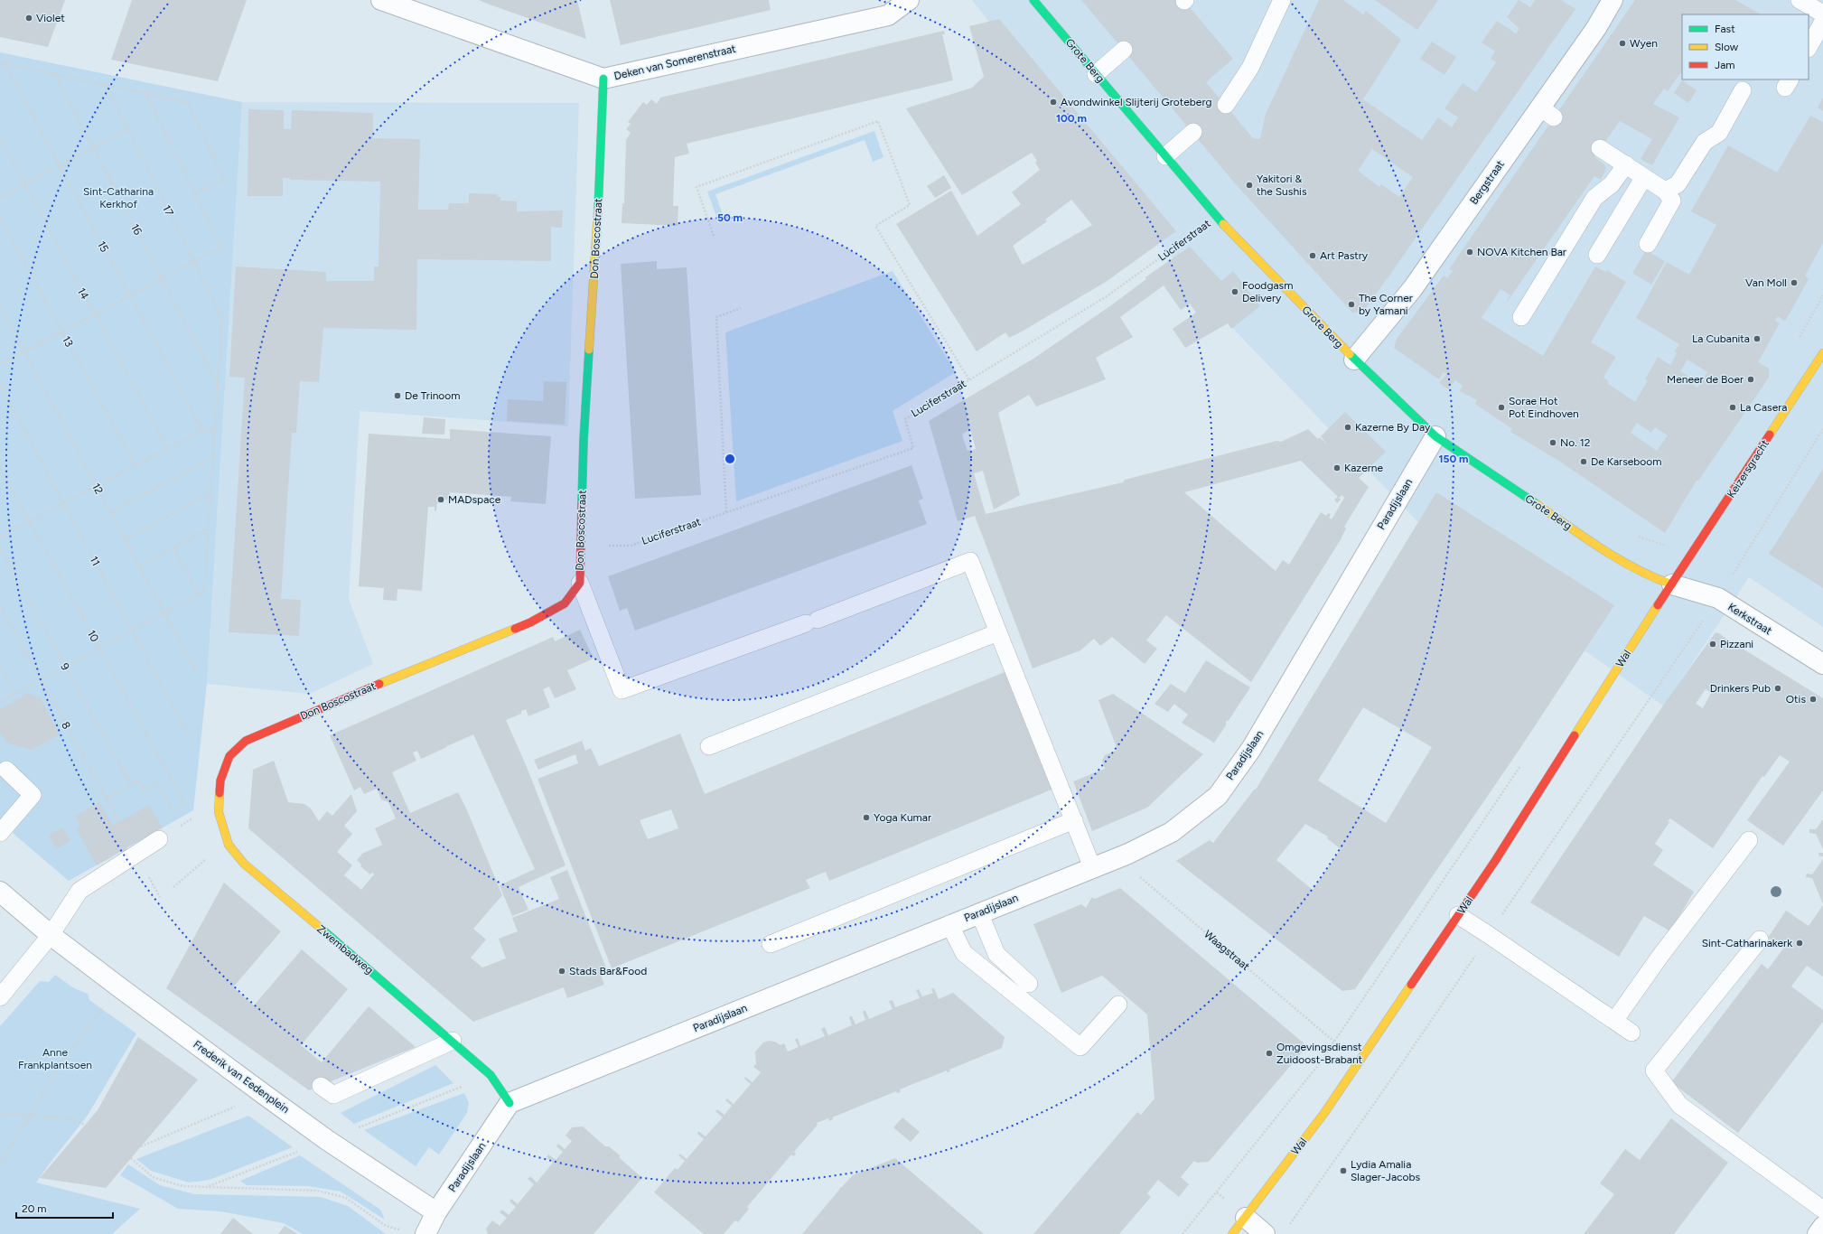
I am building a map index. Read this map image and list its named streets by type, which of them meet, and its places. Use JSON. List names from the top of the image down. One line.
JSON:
{"streets":{"street":["Grote Berg","Deken van Somerenstraat","Bergstraat","Don Boscostraat","Keizersgracht","Paradijslaan","Kerkstraat","Wal","Zwembadweg","Frederik van Eedenplein"],"path":["17","16","Luciferstraat","15","14","13","12","11","10","9","8","Waagstraat"]},"crossings":[["Grote Berg","Bergstraat"],["Grote Berg","Luciferstraat"],["Grote Berg","Keizersgracht"],["Grote Berg","Paradijslaan"],["Grote Berg","Kerkstraat"],["Grote Berg","Wal"],["Deken van Somerenstraat","Don Boscostraat"],["17","16"],["Don Boscostraat","Luciferstraat"],["Don Boscostraat","Zwembadweg"],["Keizersgracht","Kerkstraat"],["Keizersgracht","Wal"],["Paradijslaan","Zwembadweg"],["Paradijslaan","Waagstraat"],["Paradijslaan","Frederik van Eedenplein"],["Kerkstraat","Wal"],["10","9"]],"parks":["Sint-Catharina Kerkhof","Anne Frankplantsoen"],"places":["Violet","Wyen","Avondwinkel Slijterij Groteberg","Yakitori & the Sushis","NOVA Kitchen Bar","Art Pastry","Van Moll","Foodgasm Delivery","The Corner by Yamani","La Cubanita","Meneer de Boer","De Trinoom","Sorae Hot Pot Eindhoven","La Casera","Kazerne By Day","No. 12","De Karseboom","Kazerne","MADspace","Pizzani","Drinkers Pub","Otis","Yoga Kumar","Sint-Catharinakerk","Stads Bar&Food","Omgevingsdienst Zuidoost-Brabant","Lydia Amalia Slager-Jacobs"],"legend":["Fast","Slow","Jam"],"scale_bar":"20 m","rings":["100 m","50 m","150 m"]}
